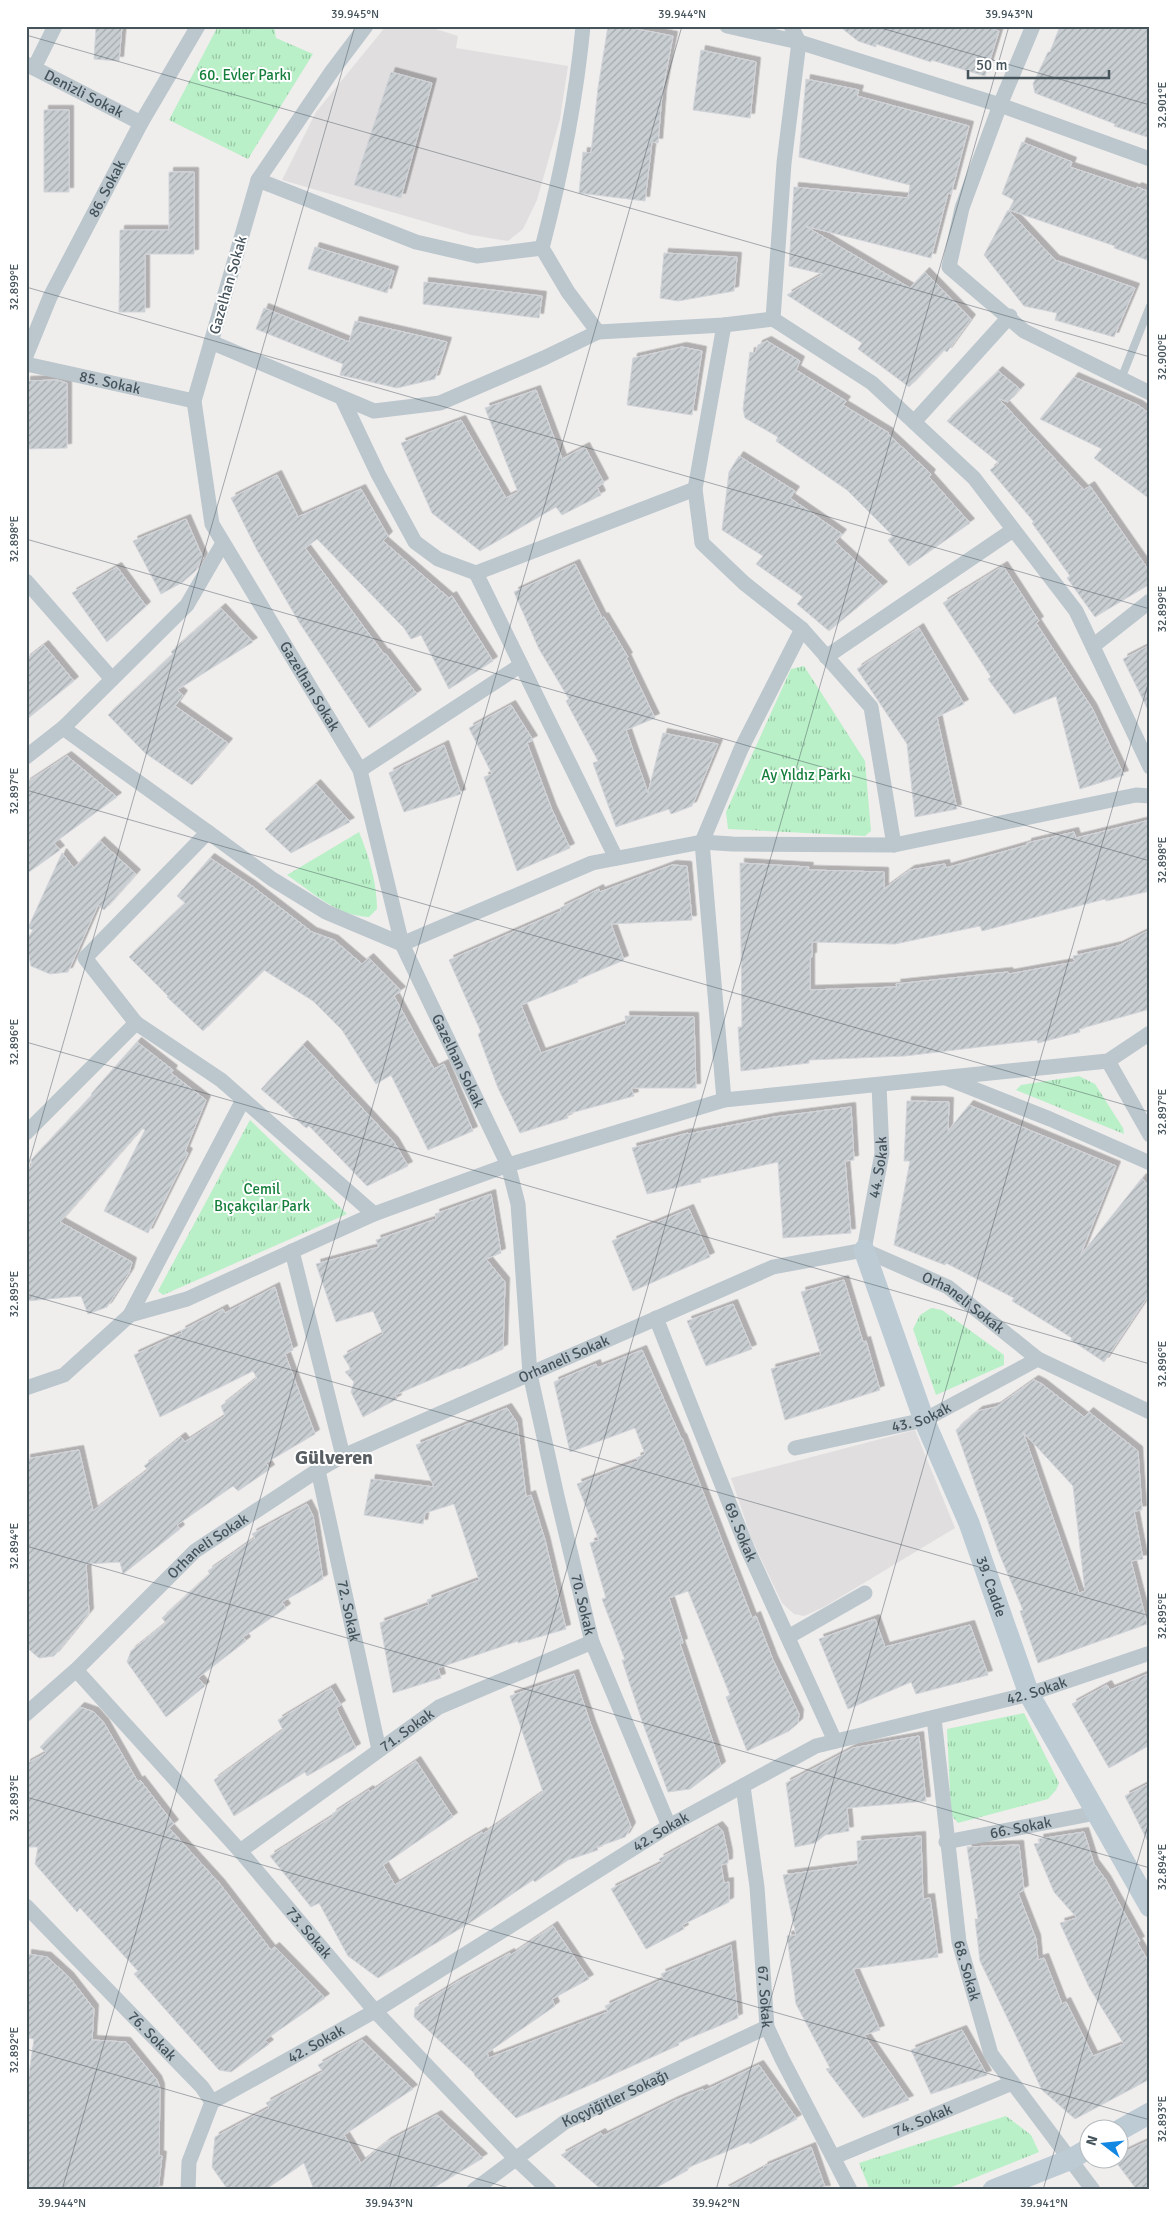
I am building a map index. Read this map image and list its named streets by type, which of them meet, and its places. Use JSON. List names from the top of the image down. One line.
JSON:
{"streets":{"street":["Denizli Sokak","86. Sokak","Gazelhan Sokak","85. Sokak","44. Sokak","Orhaneli Sokak","43. Sokak","69. Sokak","39. Cadde","70. Sokak","72. Sokak","42. Sokak","71. Sokak","66. Sokak","73. Sokak","68. Sokak","67. Sokak","76. Sokak","Koçyiğitler Sokağı","74. Sokak"]},"crossings":[["Denizli Sokak","86. Sokak"],["Gazelhan Sokak","85. Sokak"],["Gazelhan Sokak","Orhaneli Sokak"],["Gazelhan Sokak","70. Sokak"],["44. Sokak","Orhaneli Sokak"],["44. Sokak","39. Cadde"],["Orhaneli Sokak","43. Sokak"],["Orhaneli Sokak","69. Sokak"],["Orhaneli Sokak","39. Cadde"],["Orhaneli Sokak","70. Sokak"],["Orhaneli Sokak","72. Sokak"],["Orhaneli Sokak","73. Sokak"],["43. Sokak","39. Cadde"],["69. Sokak","42. Sokak"],["39. Cadde","42. Sokak"],["39. Cadde","66. Sokak"],["70. Sokak","42. Sokak"],["70. Sokak","71. Sokak"],["72. Sokak","71. Sokak"],["42. Sokak","73. Sokak"],["42. Sokak","68. Sokak"],["42. Sokak","67. Sokak"],["42. Sokak","76. Sokak"],["71. Sokak","73. Sokak"],["66. Sokak","68. Sokak"],["73. Sokak","Koçyiğitler Sokağı"],["68. Sokak","74. Sokak"],["67. Sokak","Koçyiğitler Sokağı"],["67. Sokak","74. Sokak"]],"districts":["Gülveren"],"parks":["60. Evler Parkı","Ay Yıldız Parkı","Cemil Bıçakçılar Park"],"scale_bar":"50 m","north":"left","coordinates":["39.945°N","39.944°N","39.943°N","32.901°E","32.899°E","32.900°E","32.898°E","32.897°E","32.896°E","32.895°E","32.894°E","32.893°E","32.892°E","39.942°N","39.941°N"]}
